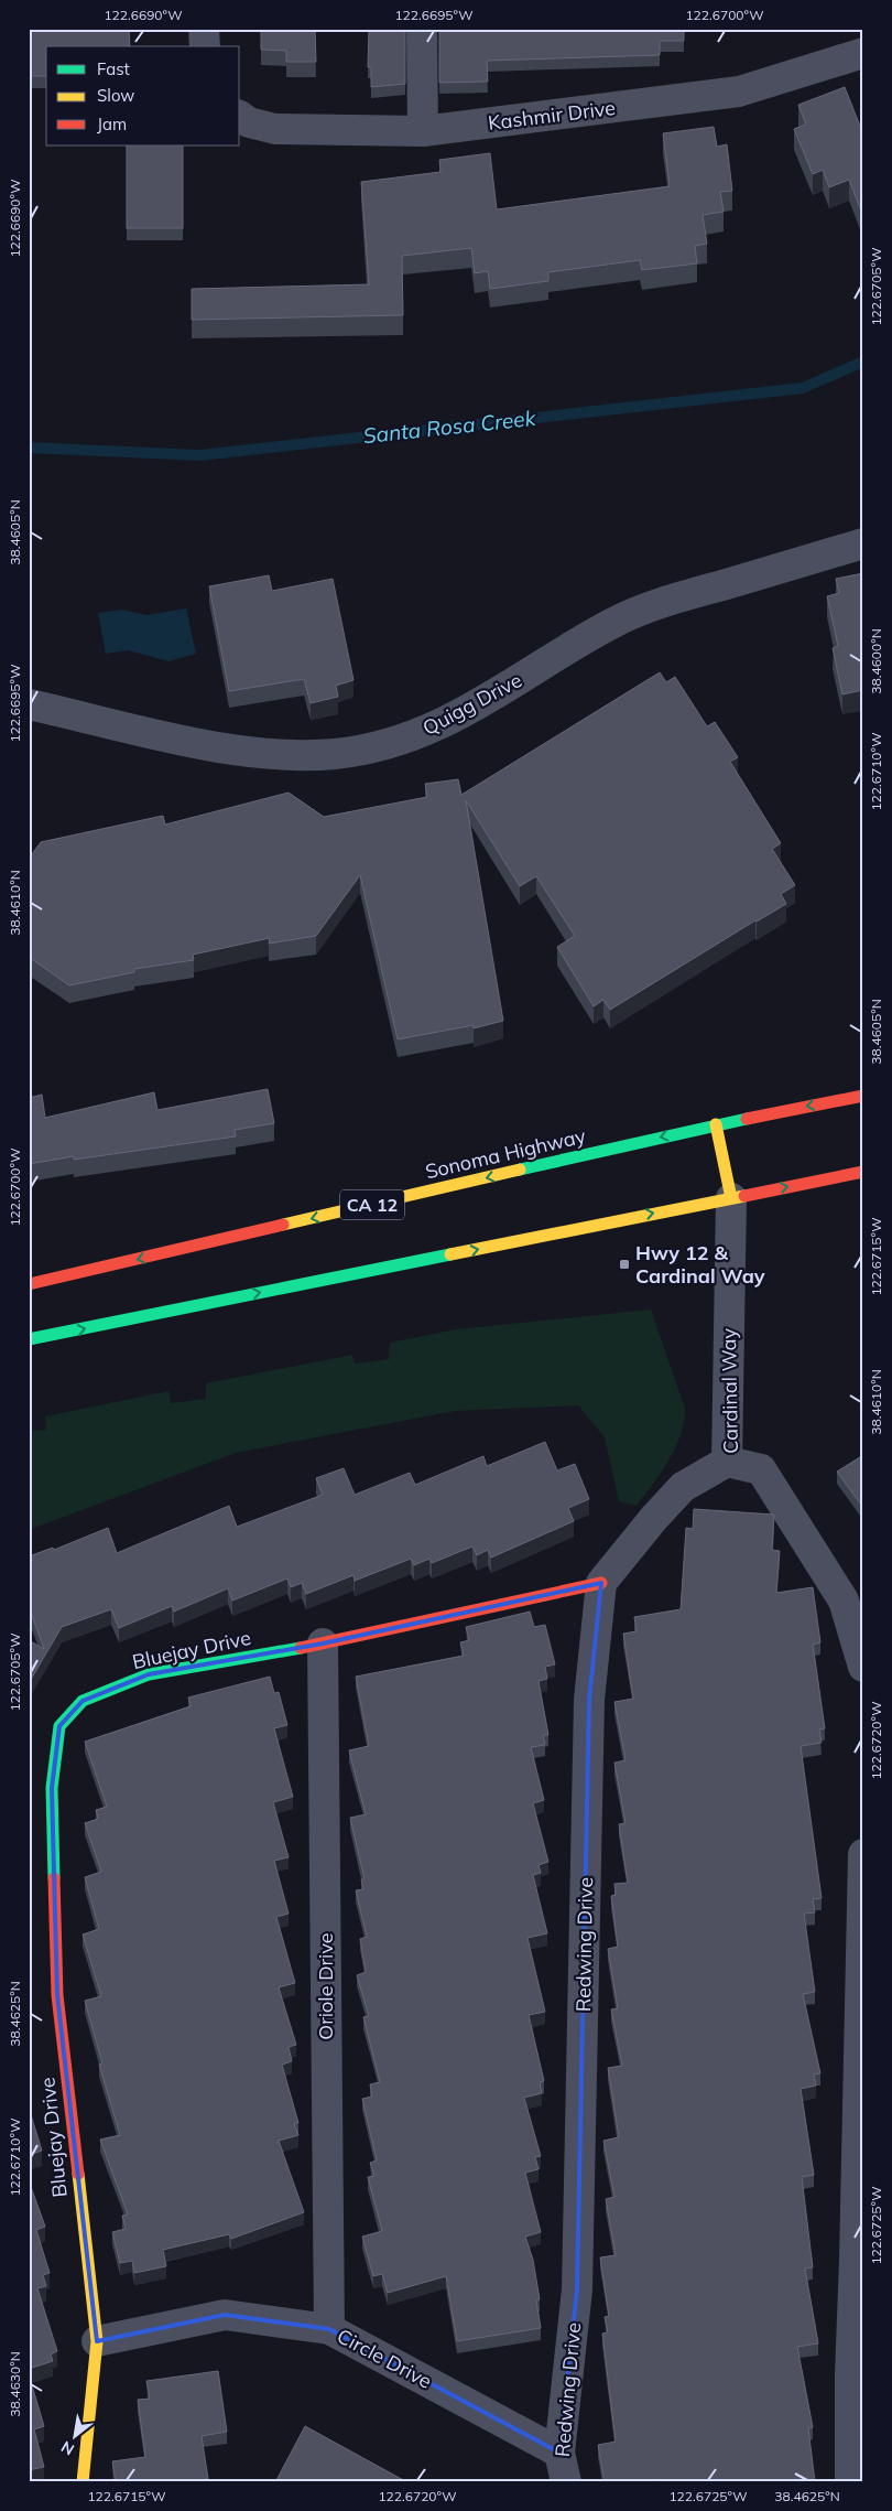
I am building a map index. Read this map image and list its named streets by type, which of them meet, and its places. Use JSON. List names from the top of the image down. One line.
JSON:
{"streets":{"main road":["Sonoma Highway","CA 12","Bluejay Drive"],"street":["Kashmir Drive","Quigg Drive","Cardinal Way","Redwing Drive","Oriole Drive","Circle Drive"]},"crossings":[["Bluejay Drive","Redwing Drive"],["Bluejay Drive","Oriole Drive"],["Bluejay Drive","Circle Drive"],["Redwing Drive","Circle Drive"],["Oriole Drive","Circle Drive"]],"water":["Santa Rosa Creek"],"places":{"transit":["Hwy 12 & Cardinal Way"]},"legend":["Fast","Slow","Jam"],"north":"bottom left","coordinates":["122.6690°W","122.6695°W","122.6700°W","122.6705°W","38.4605°N","38.4600°N","122.6710°W","38.4610°N","122.6715°W","122.6720°W","38.4625°N","122.6725°W","38.4630°N"]}
